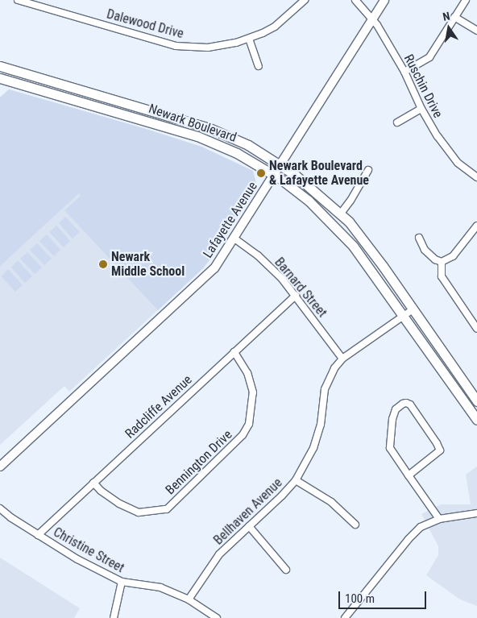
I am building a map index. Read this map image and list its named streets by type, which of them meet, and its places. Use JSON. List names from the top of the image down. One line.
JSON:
{"streets":{"main road":["Newark Boulevard"],"street":["Dalewood Drive","Ruschin Drive","Lafayette Avenue","Barnard Street","Radcliffe Avenue","Bennington Drive","Bellhaven Avenue","Christine Street"]},"crossings":[["Ruschin Drive","Lafayette Avenue"],["Newark Boulevard","Lafayette Avenue"],["Newark Boulevard","Bellhaven Avenue"],["Lafayette Avenue","Barnard Street"],["Barnard Street","Radcliffe Avenue"],["Barnard Street","Bellhaven Avenue"],["Radcliffe Avenue","Bennington Drive"],["Radcliffe Avenue","Christine Street"],["Bellhaven Avenue","Christine Street"]],"places":["Newark Boulevard & Lafayette Avenue","Newark Middle School"],"scale_bar":"100 m","north":"top"}
